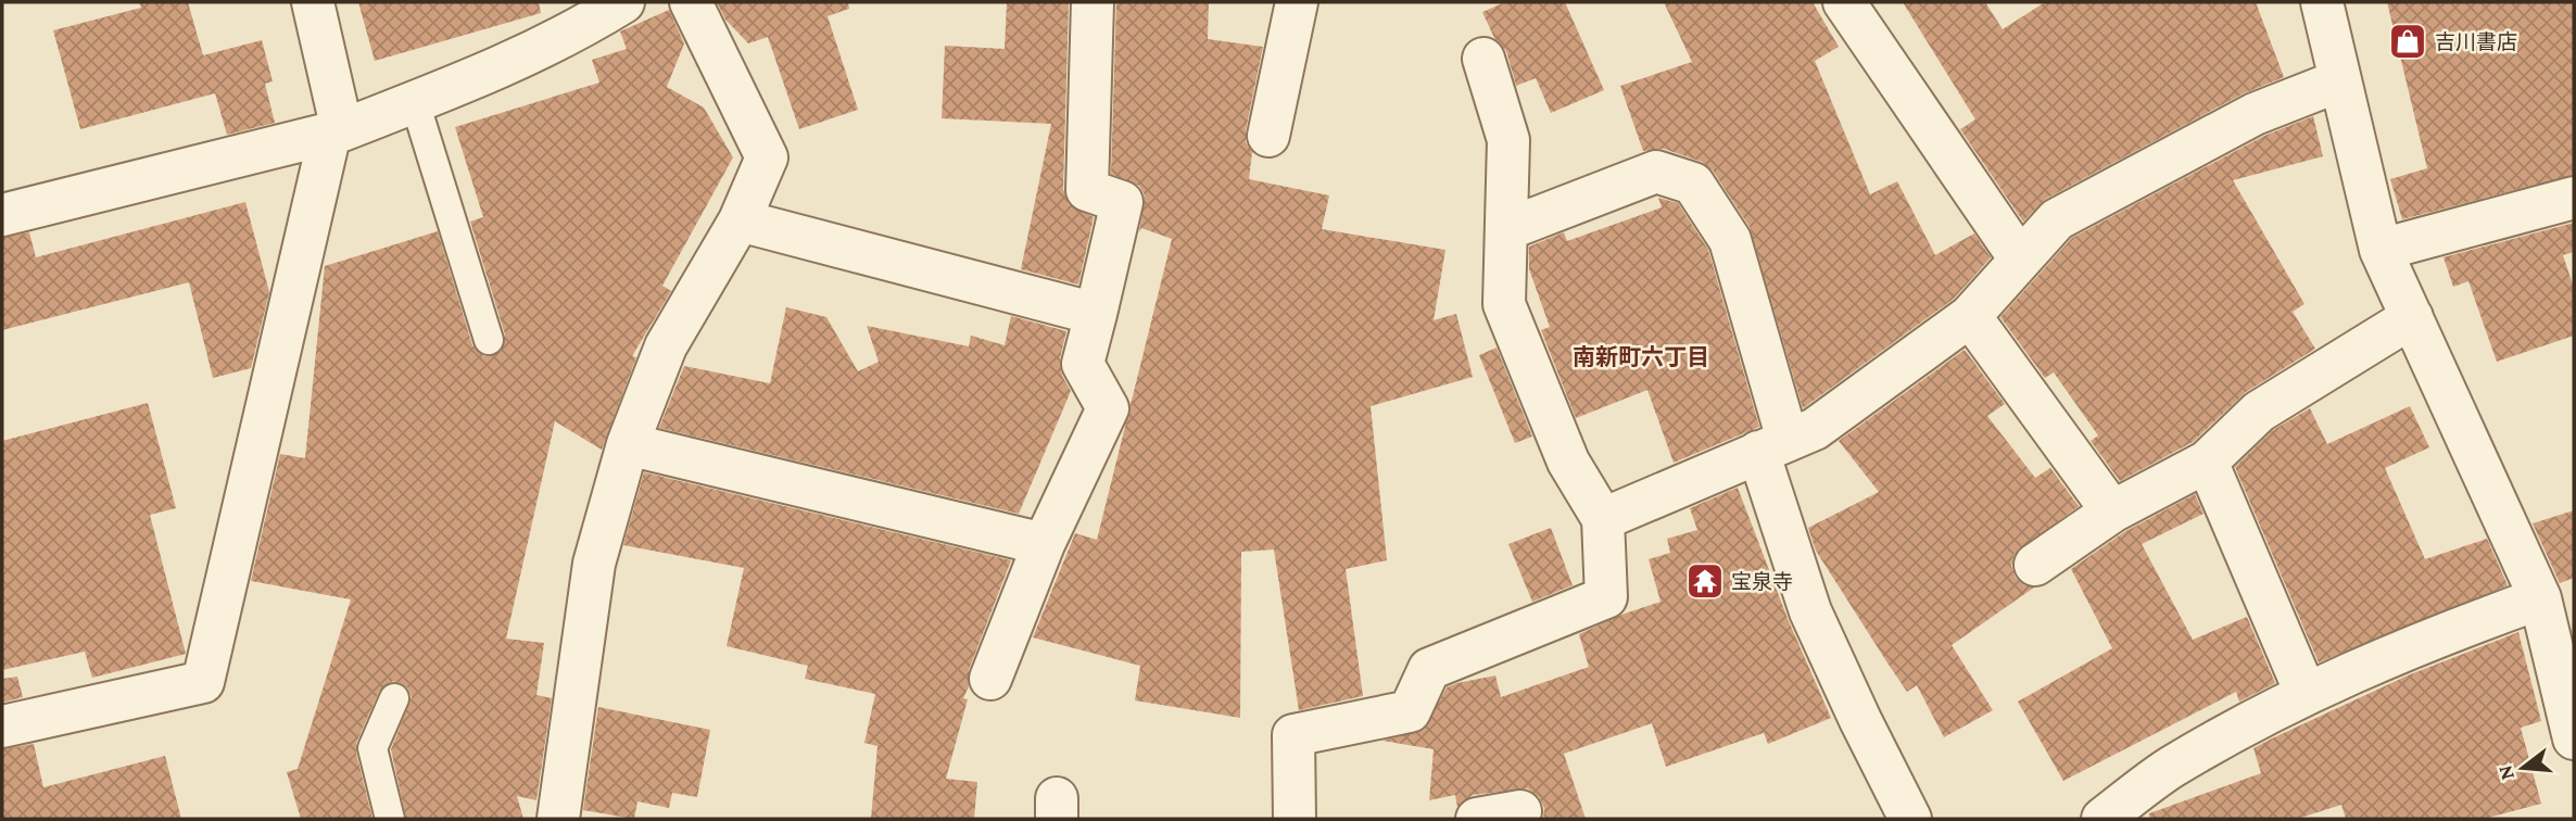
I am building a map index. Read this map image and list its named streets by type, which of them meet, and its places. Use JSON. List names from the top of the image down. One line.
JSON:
{"districts":["南新町六丁目"],"places":{"shop":["吉川書店"],"temple":["宝泉寺"]},"north":"left"}
